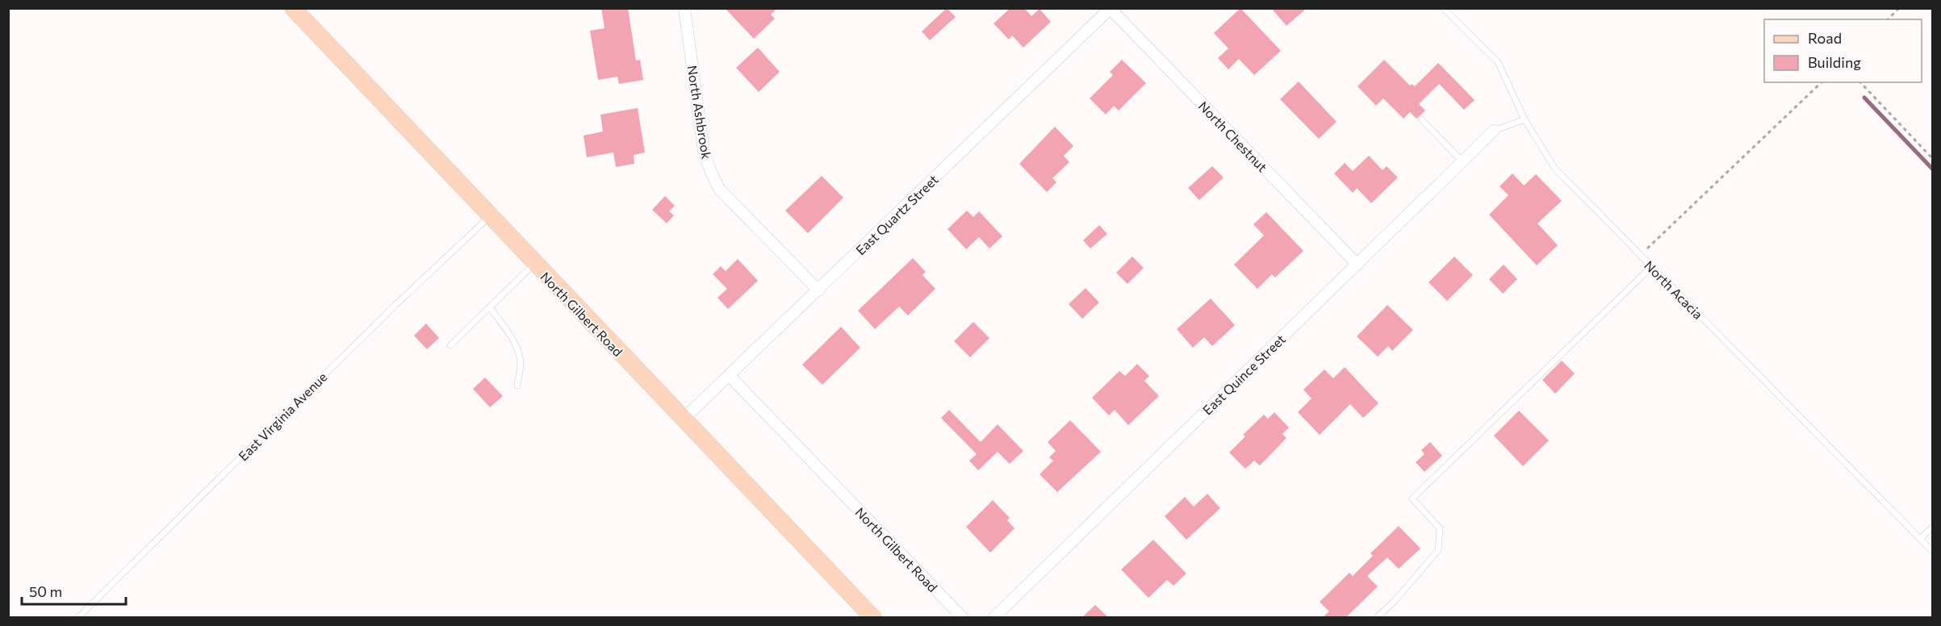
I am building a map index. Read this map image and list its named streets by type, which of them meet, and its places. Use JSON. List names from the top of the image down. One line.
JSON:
{"streets":{"main road":["North Gilbert Road"],"street":["North Ashbrook","North Chestnut","East Quartz Street","East Quince Street"],"lane":["North Acacia","East Virginia Avenue"]},"crossings":[["North Ashbrook","East Quartz Street"],["North Chestnut","East Quartz Street"],["North Chestnut","East Quince Street"],["East Quartz Street","North Gilbert Road"],["North Gilbert Road","East Virginia Avenue"]],"legend":["Road","Building"],"scale_bar":"50 m"}
